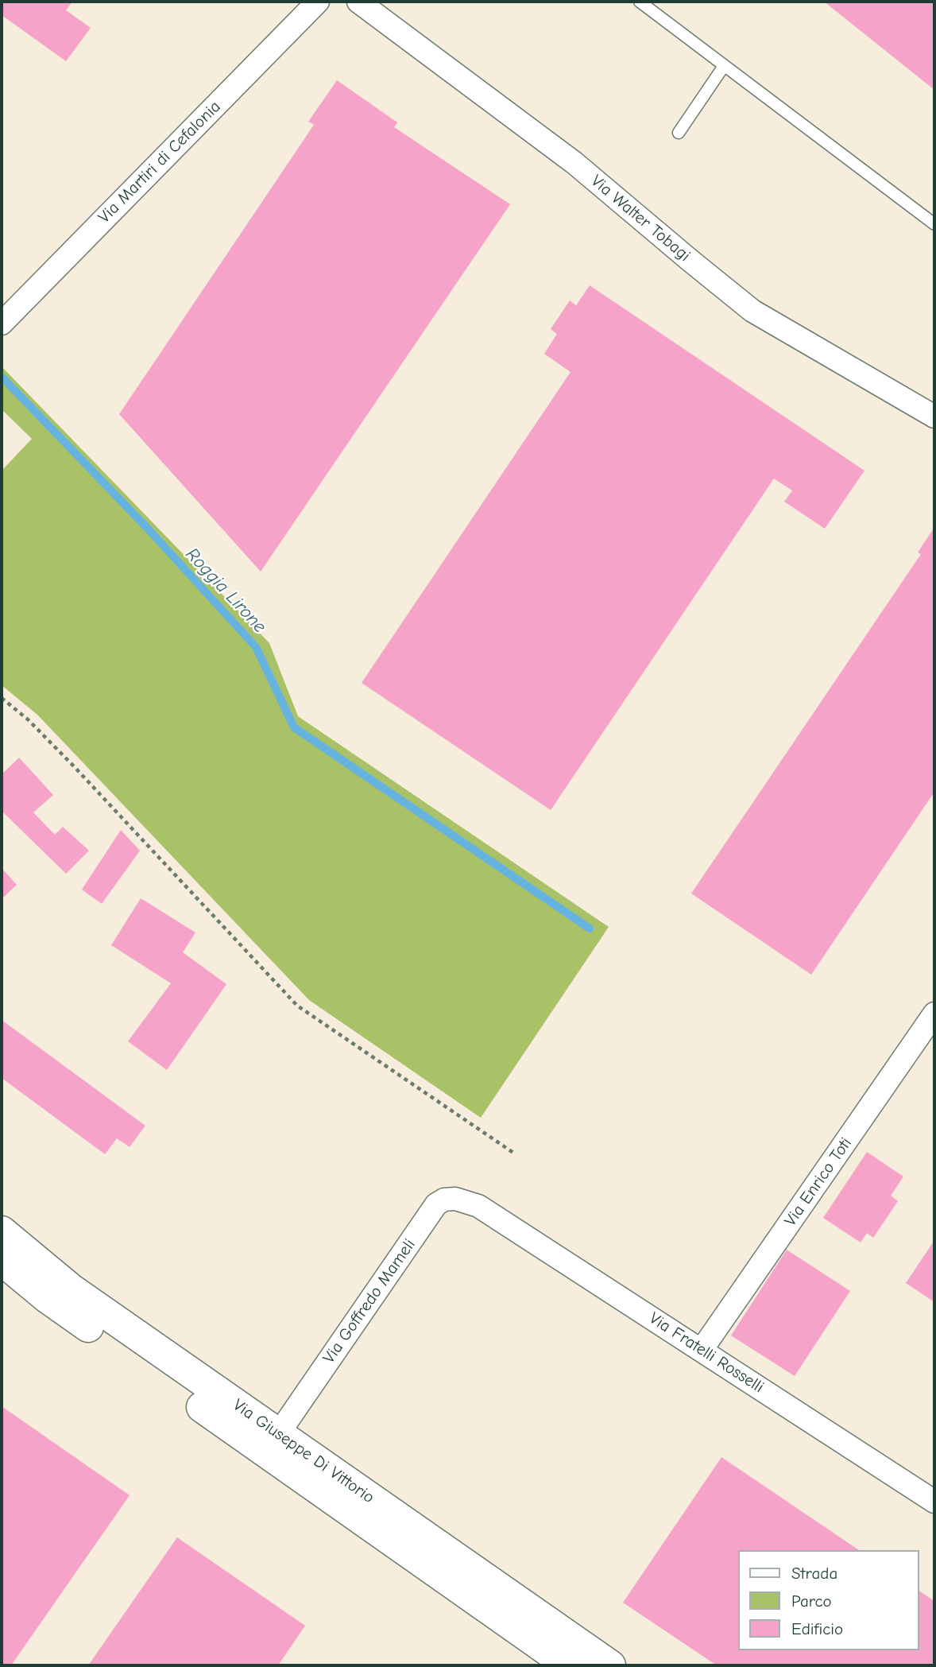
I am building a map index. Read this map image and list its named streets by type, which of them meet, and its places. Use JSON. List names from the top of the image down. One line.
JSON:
{"streets":{"main road":["Via Giuseppe Di Vittorio"],"street":["Via Martiri di Cefalonia","Via Walter Tobagi","Via Enrico Toti","Via Goffredo Mameli","Via Fratelli Rosselli"]},"crossings":[["Via Enrico Toti","Via Fratelli Rosselli"],["Via Goffredo Mameli","Via Fratelli Rosselli"],["Via Goffredo Mameli","Via Giuseppe Di Vittorio"]],"water":["Roggia Lirone"],"legend":["Strada","Parco","Edificio"]}
